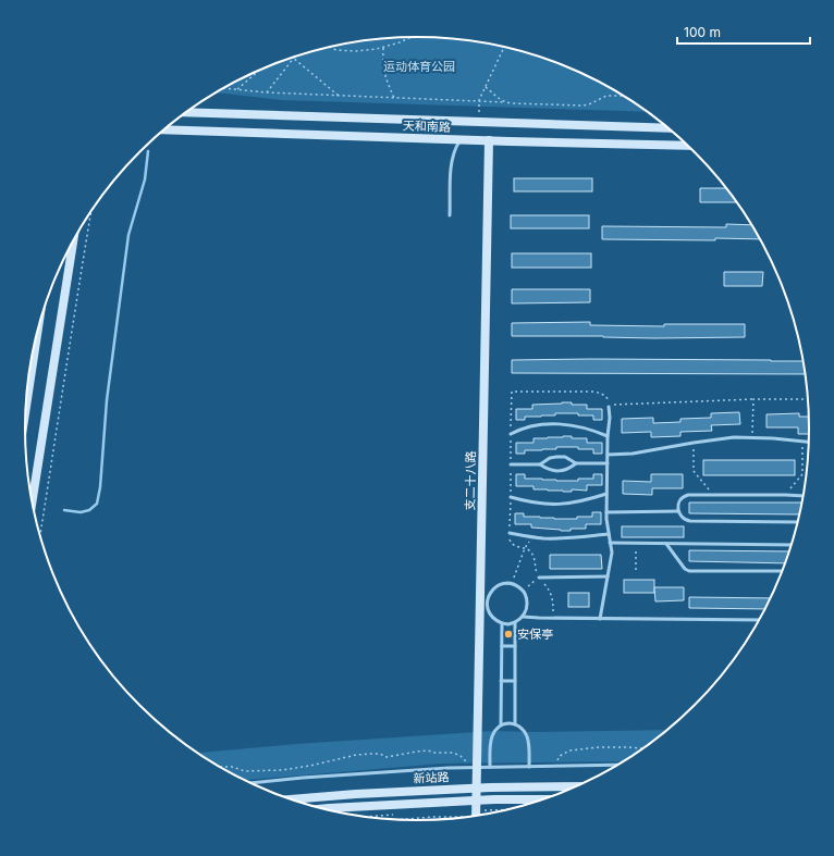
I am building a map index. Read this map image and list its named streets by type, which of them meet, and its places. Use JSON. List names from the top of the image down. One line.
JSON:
{"streets":{"street":["天和南路","支二十八路","新站路"]},"crossings":[["天和南路","支二十八路"],["支二十八路","新站路"]],"parks":["运动体育公园"],"places":["安保亭"],"scale_bar":"100 m"}
